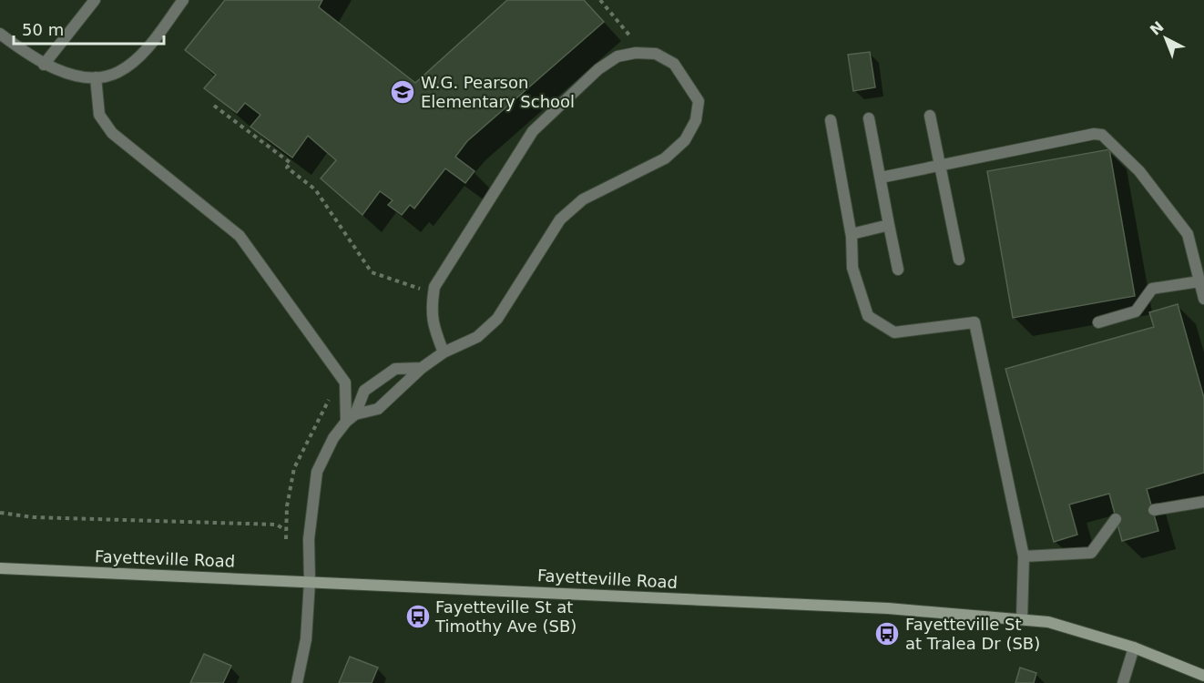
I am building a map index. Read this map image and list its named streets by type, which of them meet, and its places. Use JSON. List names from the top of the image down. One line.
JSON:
{"streets":{"main road":["Fayetteville Road"]},"places":{"school or university":["W.G. Pearson Elementary School"],"bus stop":["Fayetteville St at Timothy Ave (SB)","Fayetteville St at Tralea Dr (SB)"]},"scale_bar":"50 m","north":"top left"}
